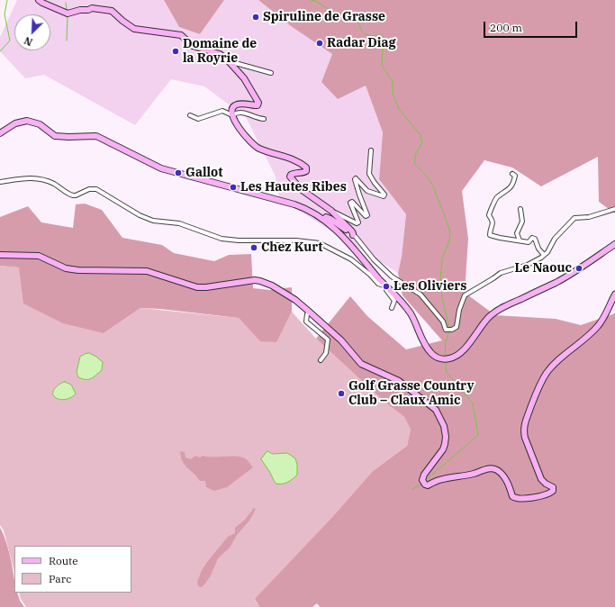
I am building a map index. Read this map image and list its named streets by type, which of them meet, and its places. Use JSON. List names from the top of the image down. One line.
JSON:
{"places":["Spiruline de Grasse","Radar Diag","Domaine de la Royrie","Gallot","Les Hautes Ribes","Chez Kurt","Le Naouc","Les Oliviers","Golf Grasse Country Club – Claux Amic"],"legend":["Route","Parc"],"scale_bar":"200 m","north":"bottom left"}
